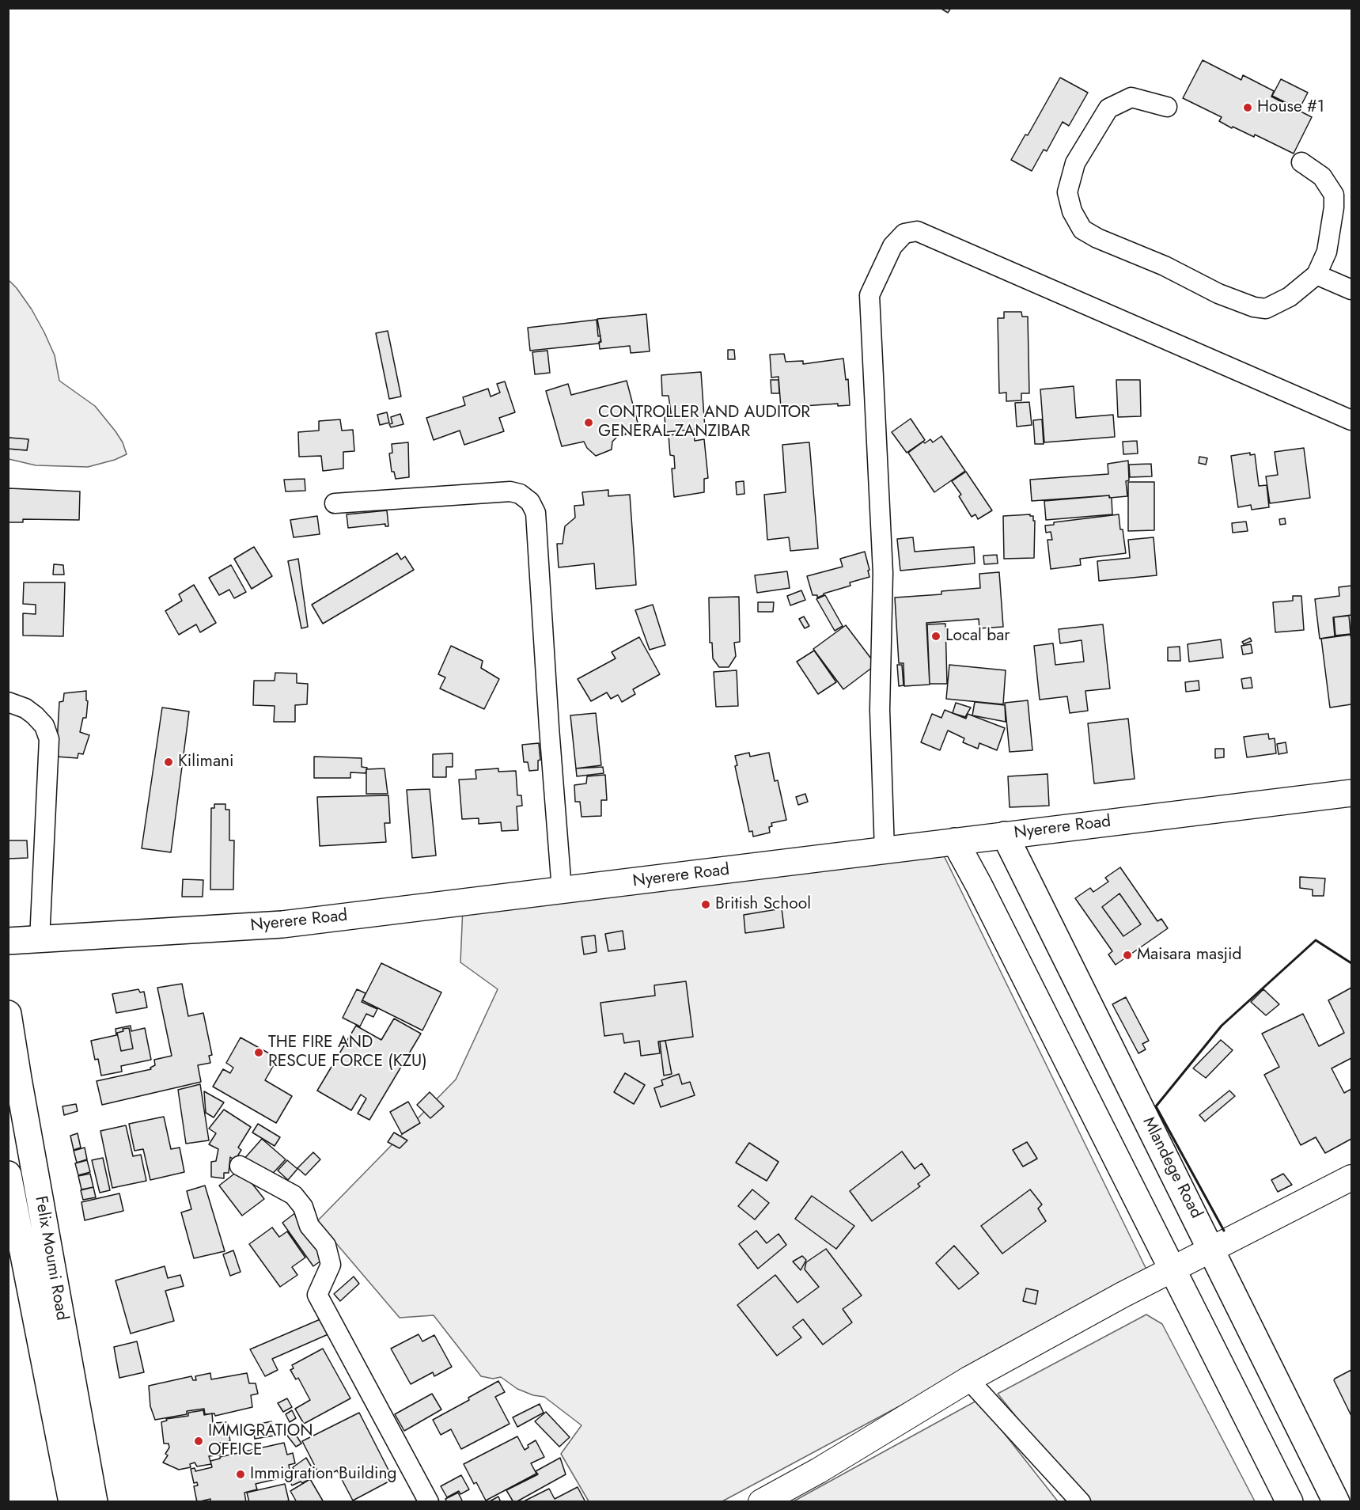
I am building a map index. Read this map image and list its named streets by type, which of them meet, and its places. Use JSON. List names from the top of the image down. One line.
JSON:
{"streets":{"main road":["Nyerere Road","Mlandege Road","Felix Moumi Road"]},"crossings":[["Nyerere Road","Mlandege Road"]],"places":["House #1","CONTROLLER AND AUDITOR GENERAL ZANZIBAR","Local bar","Kilimani","British School","Maisara masjid","THE FIRE AND RESCUE FORCE (KZU)","IMMIGRATION OFFICE","Immigration Building"]}
